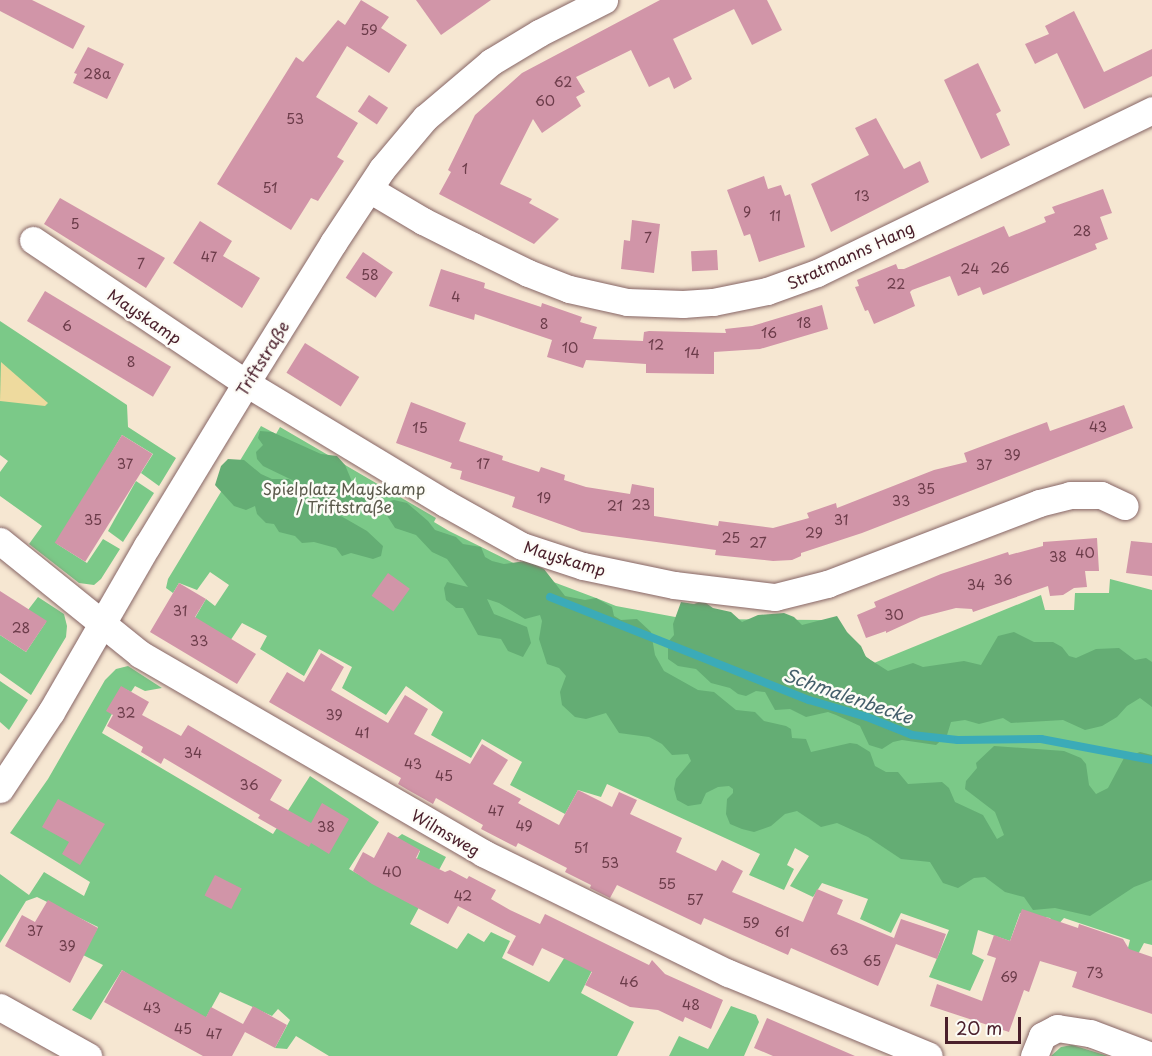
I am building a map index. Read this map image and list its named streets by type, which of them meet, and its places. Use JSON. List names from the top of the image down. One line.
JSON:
{"streets":{"street":["Stratmanns Hang","Mayskamp","Triftstraße","Wilmsweg"]},"crossings":[["Stratmanns Hang","Triftstraße"],["Mayskamp","Triftstraße"],["Triftstraße","Wilmsweg"]],"water":["Schmalenbecke"],"parks":["Spielplatz Mayskamp / Triftstraße"],"house_numbers":["59","28a","62","60","53","1","51","13","9","11","5","28","7","47","7","26","24","58","22","4","18","8","6","16","12","10","14","8","43","15","39","37","17","37","35","19","33","23","21","35","31","29","25","27","40","38","36","34","31","30","28","33","32","39","41","34","43","45","36","47","49","38","51","53","40","55","42","57","59","37","61","39","63","65","73","69","46","48","43","45","47"],"scale_bar":"20 m"}
